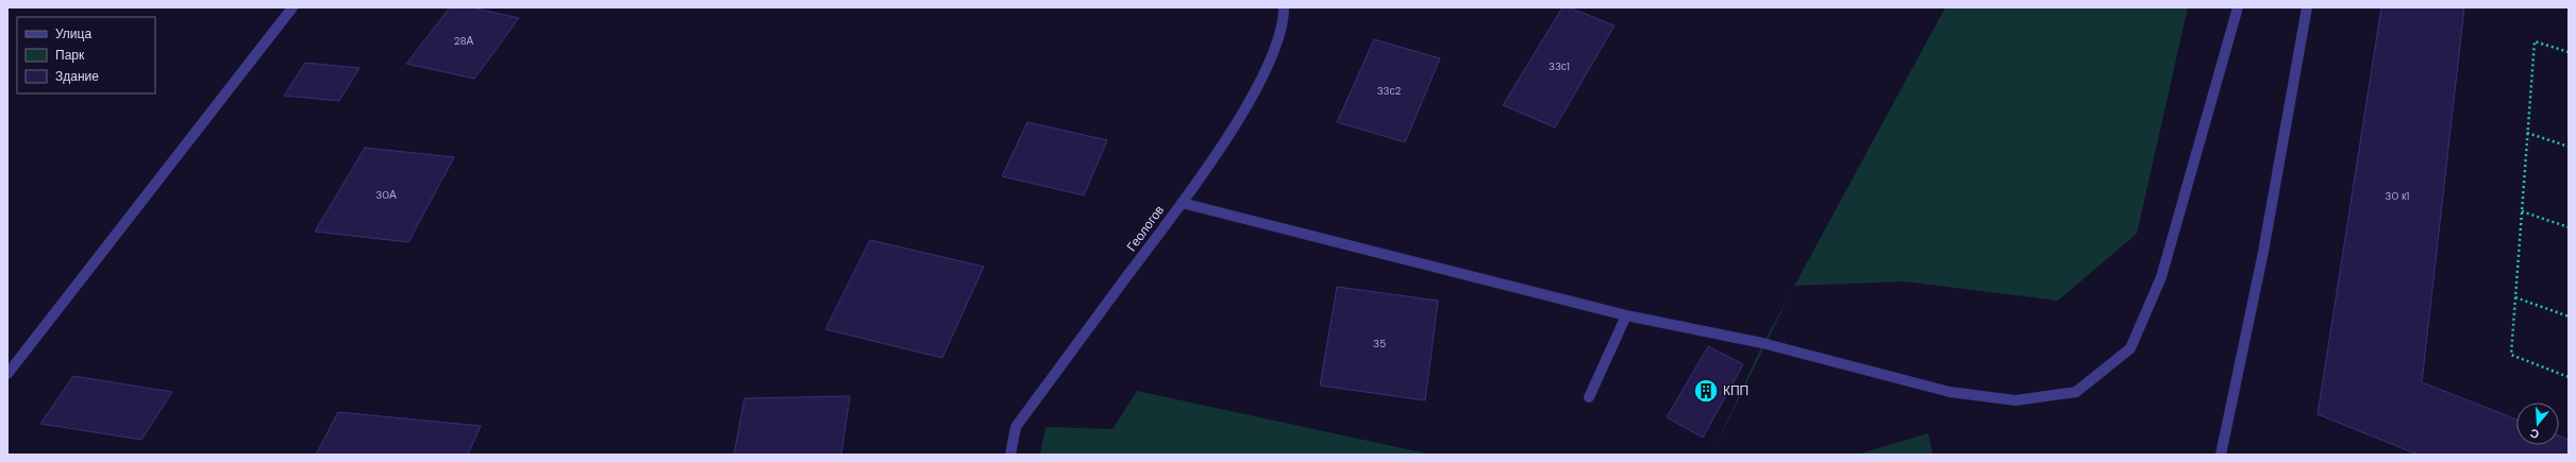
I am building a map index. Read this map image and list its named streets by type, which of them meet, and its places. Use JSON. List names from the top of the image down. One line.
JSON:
{"streets":{"street":["Геологов"]},"places":{"building":["КПП"]},"house_numbers":["28А","33с1","33с2","30А","30 к1","35"],"legend":["Улица","Парк","Здание"],"north":"bottom"}
